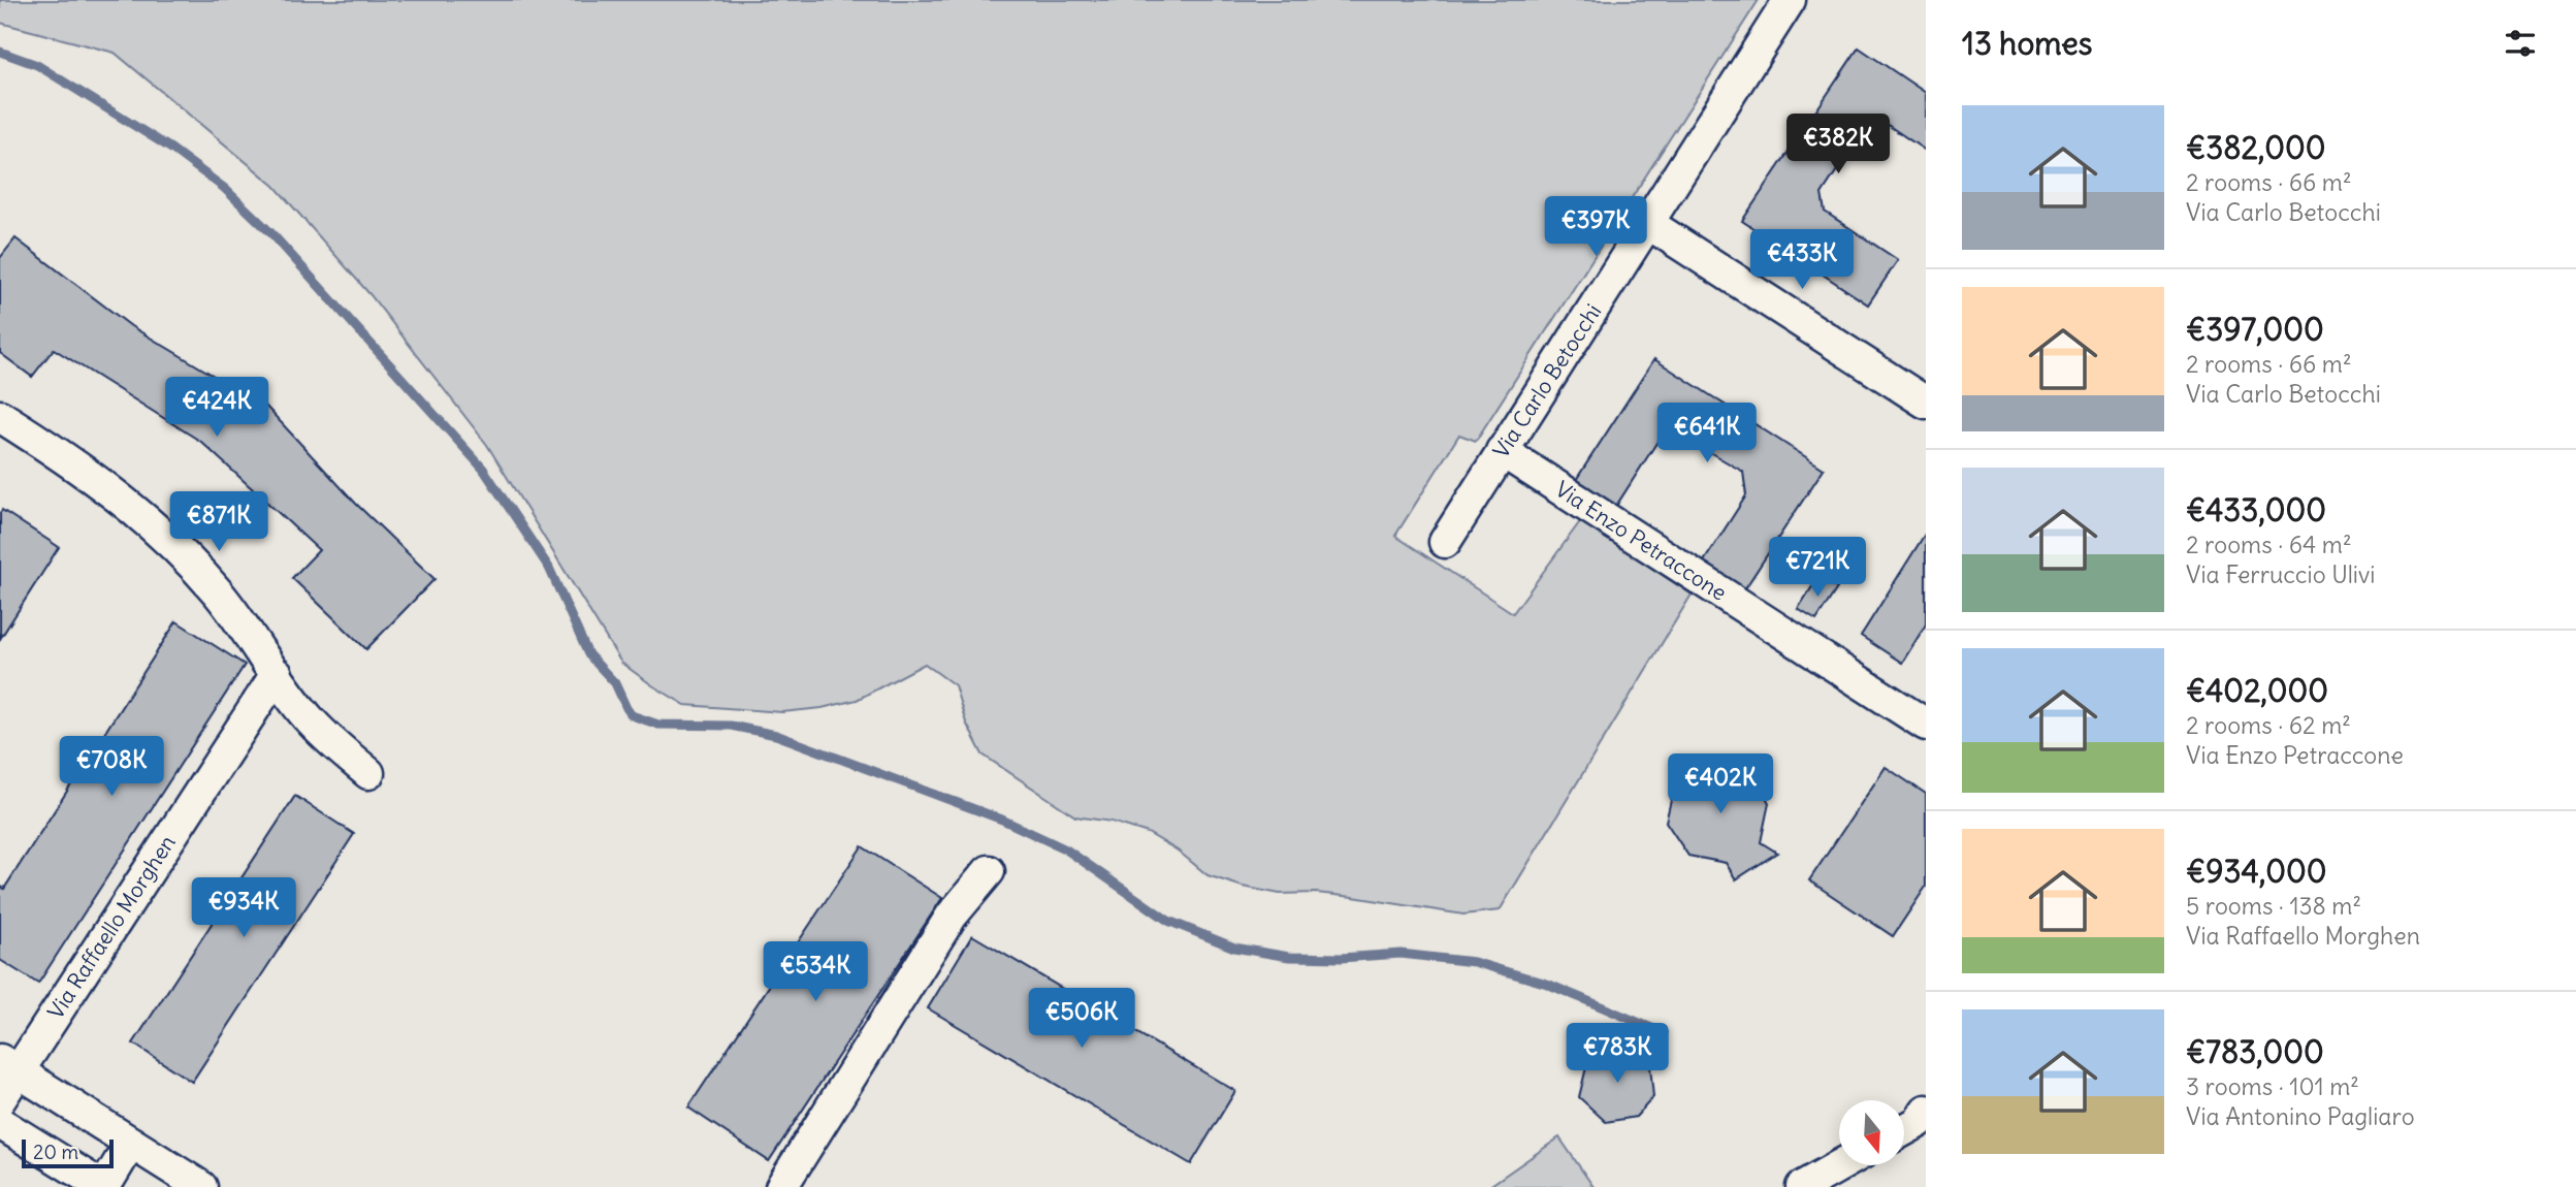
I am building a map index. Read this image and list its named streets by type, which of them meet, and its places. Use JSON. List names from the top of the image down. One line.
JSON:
{"streets":{"street":["Via Carlo Betocchi","Via Enzo Petraccone","Via Raffaello Morghen"]},"crossings":[["Via Carlo Betocchi","Via Enzo Petraccone"]],"scale_bar":"20 m","north":"bottom","page":{"heading":"13 homes","list":[{"name":"€382,000","note":"2 rooms · 66 m² · Via Carlo Betocchi"},{"name":"€397,000","note":"2 rooms · 66 m² · Via Carlo Betocchi"},{"name":"€433,000","note":"2 rooms · 64 m² · Via Ferruccio Ulivi"},{"name":"€402,000","note":"2 rooms · 62 m² · Via Enzo Petraccone"},{"name":"€934,000","note":"5 rooms · 138 m² · Via Raffaello Morghen"},{"name":"€783,000","note":"3 rooms · 101 m² · Via Antonino Pagliaro"}],"price":["€382K","€397K","€433K","€424K","€641K","€871K","€721K","€708K","€402K","€934K","€534K","€506K","€783K"],"scale":"20 m"}}
